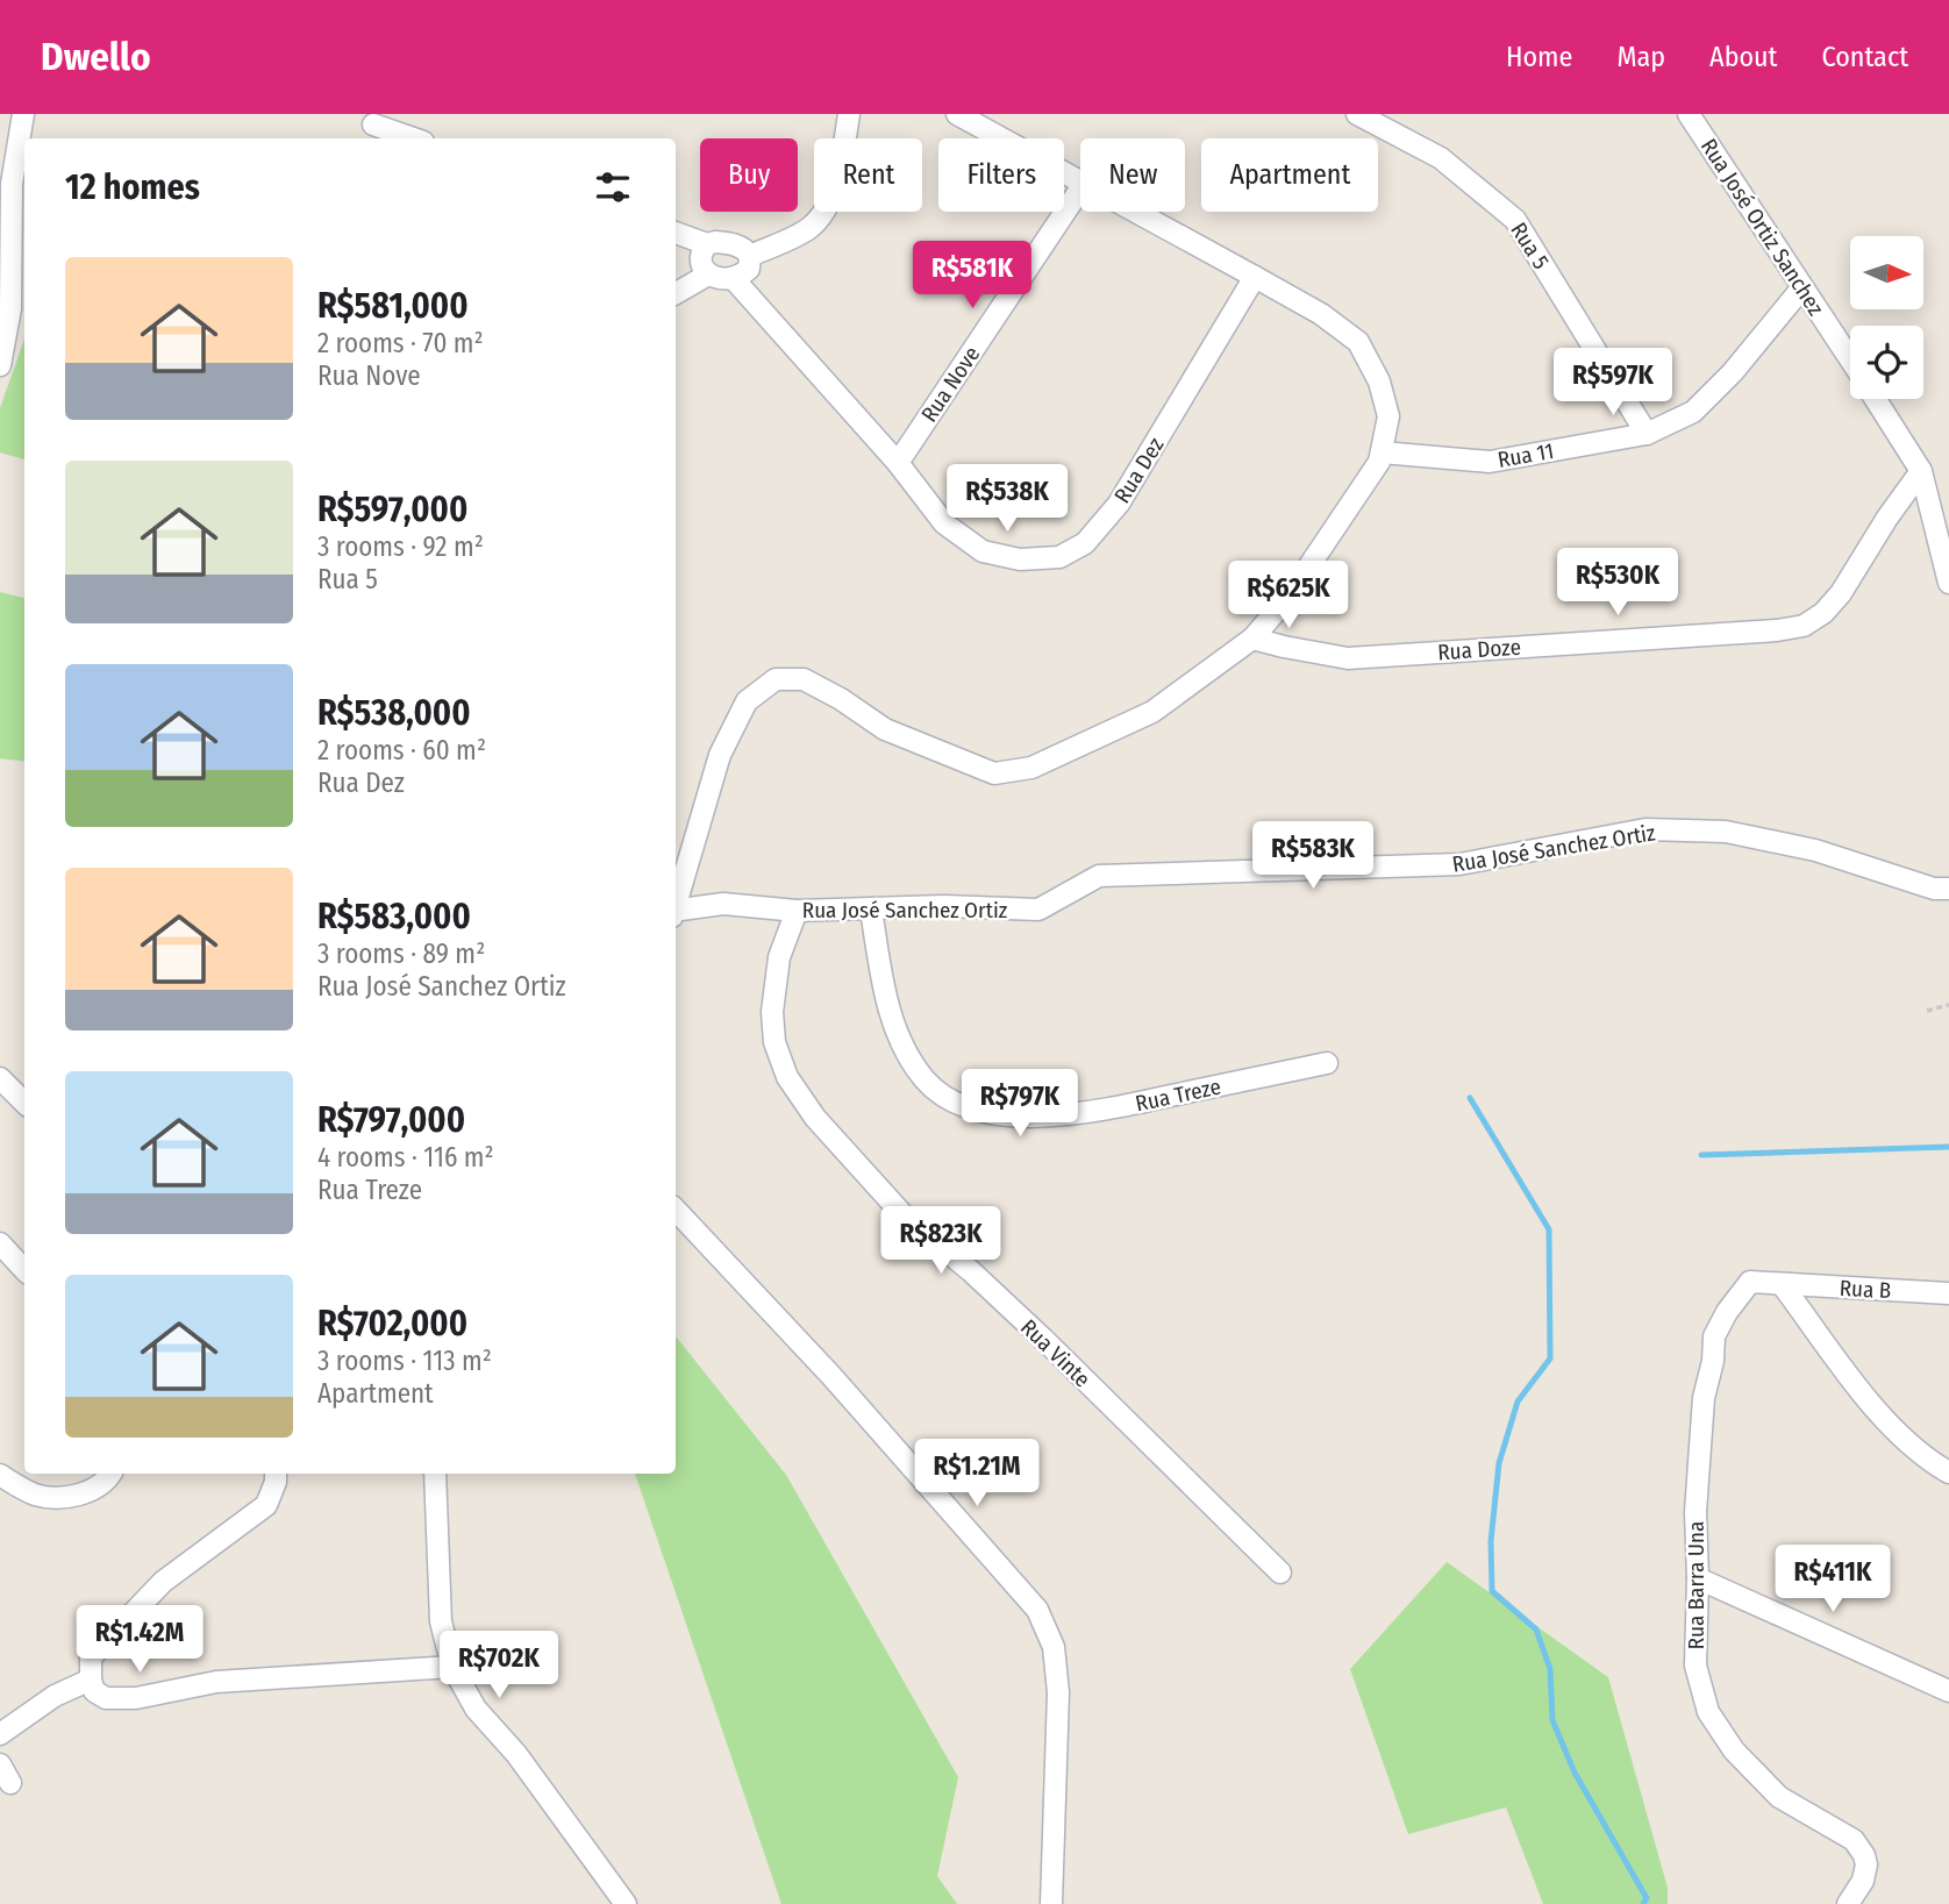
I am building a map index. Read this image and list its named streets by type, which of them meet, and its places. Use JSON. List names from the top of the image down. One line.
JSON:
{"streets":{"street":["Rua José Ortiz Sanchez","Rua 5","Rua Nove","Rua 11","Rua Dez","Rua Doze","Rua José Sanchez Ortiz","Rua Treze","Rua B","Rua Vinte","Rua Barra Una"]},"crossings":[["Rua José Ortiz Sanchez","Rua 11"],["Rua José Ortiz Sanchez","Rua Doze"],["Rua 5","Rua 11"],["Rua Nove","Rua Dez"],["Rua José Sanchez Ortiz","Rua Treze"],["Rua José Sanchez Ortiz","Rua Vinte"],["Rua B","Rua Barra Una"]],"north":"right","page":{"header":"Dwello","nav":["Home","Map","About","Contact"],"chip":["Buy","Rent","Filters","New","Apartment"],"heading":"12 homes","list":[{"name":"R$581,000","note":"2 rooms · 70 m² · Rua Nove"},{"name":"R$597,000","note":"3 rooms · 92 m² · Rua 5"},{"name":"R$538,000","note":"2 rooms · 60 m² · Rua Dez"},{"name":"R$583,000","note":"3 rooms · 89 m² · Rua José Sanchez Ortiz"},{"name":"R$797,000","note":"4 rooms · 116 m² · Rua Treze"},{"name":"R$702,000","note":"3 rooms · 113 m² · Apartment"}],"price":["R$581K","R$597K","R$538K","R$530K","R$625K","R$583K","R$797K","R$823K","R$1.21M","R$411K","R$1.42M","R$702K"]}}
